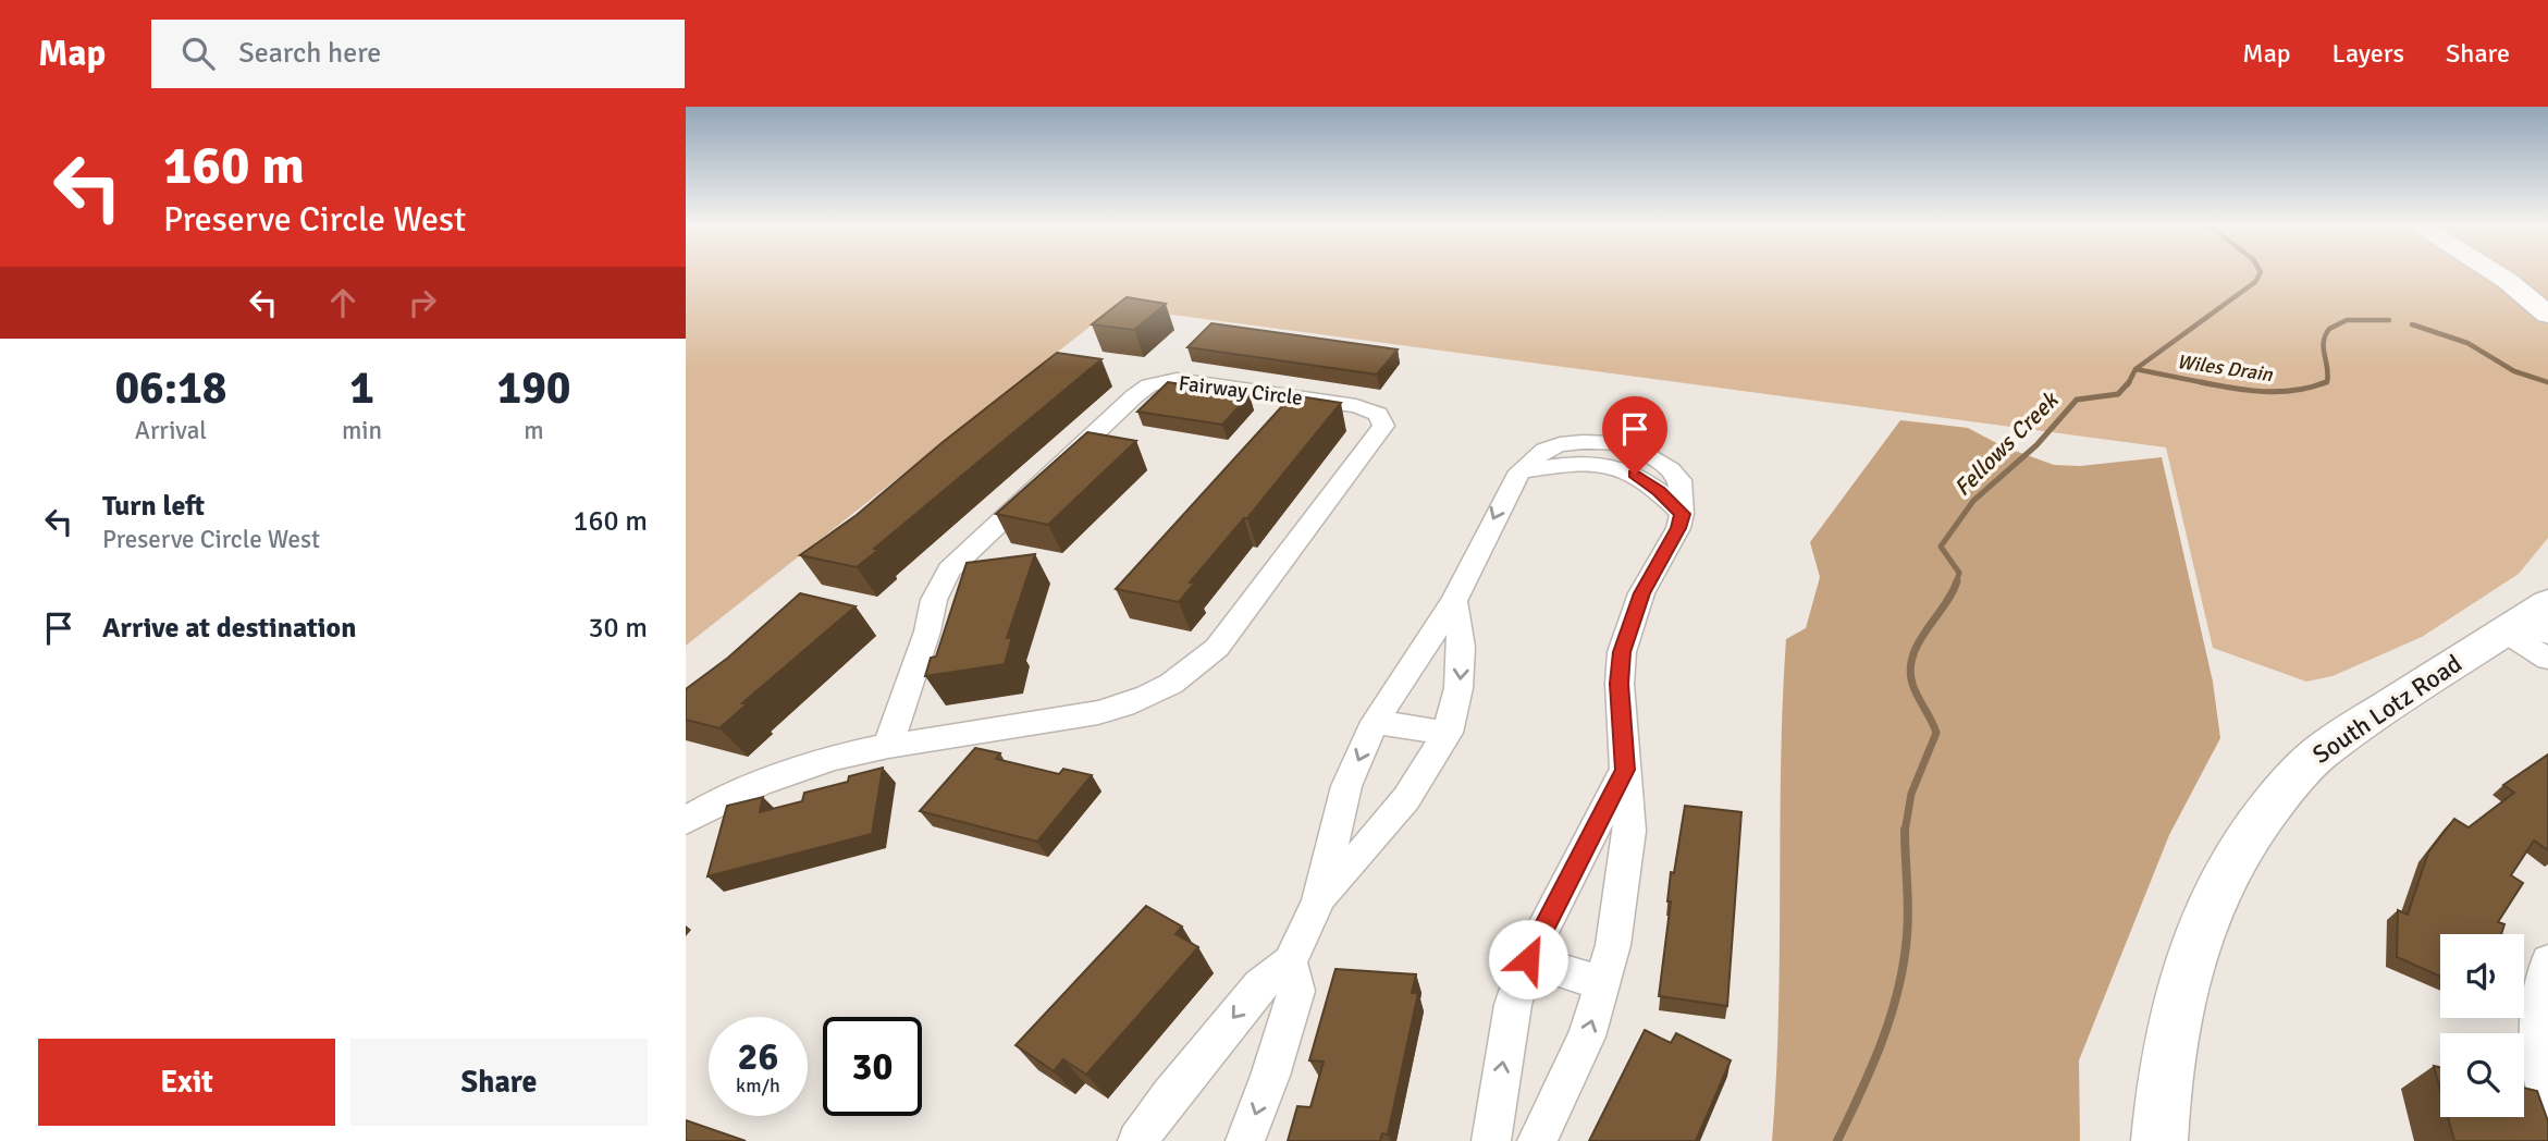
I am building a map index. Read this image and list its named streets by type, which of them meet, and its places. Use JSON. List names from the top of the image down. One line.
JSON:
{"streets":{"street":["Fairway Circle","South Lotz Road"]},"water":["Wiles Drain","Fellows Creek"],"page":{"header":"Map","search":"Search here","nav":["Map","Layers","Share"],"turn":["160 m","Preserve Circle West"],"eta":["06:18","Arrival","1","min","190","m"],"list":[{"name":"Turn left","note":"Preserve Circle West","value":"160 m"},{"name":"Arrive at destination","value":"30 m"}],"speed":"26 km/h","limit":"30","buttons":["Exit","Share"]}}
